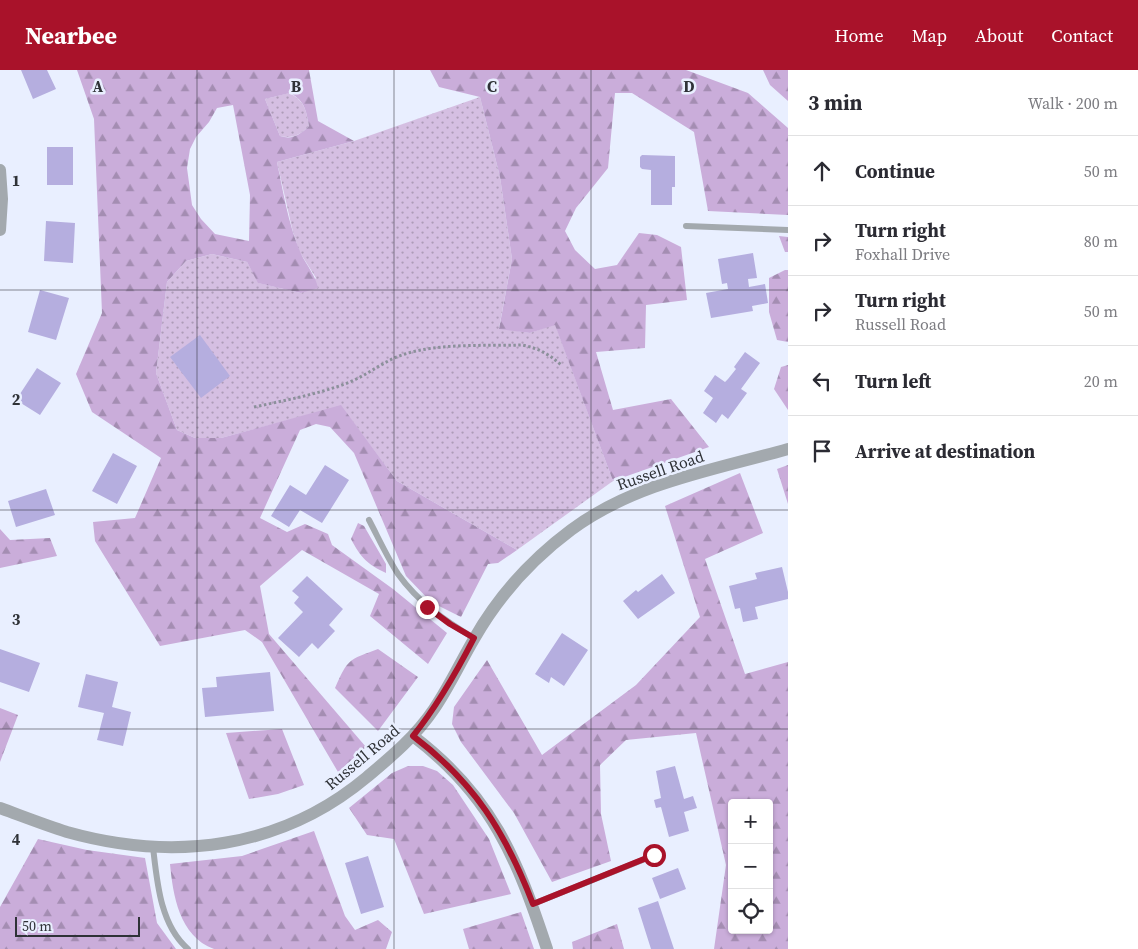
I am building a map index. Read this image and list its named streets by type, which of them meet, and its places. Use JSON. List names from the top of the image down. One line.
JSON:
{"streets":{"street":["Russell Road"]},"scale_bar":"50 m","page":{"header":"Nearbee","nav":["Home","Map","About","Contact"],"heading":["3 min","Walk · 200 m"],"list":[["Continue","50 m"],["Turn right","Foxhall Drive","80 m"],["Turn right","Russell Road","50 m"],["Turn left","20 m"],"Arrive at destination"],"map_buttons":["+","−"],"scale":"50 m"},"grid":{"columns":["A","B","C","D"],"rows":["1","2","3","4"]}}
